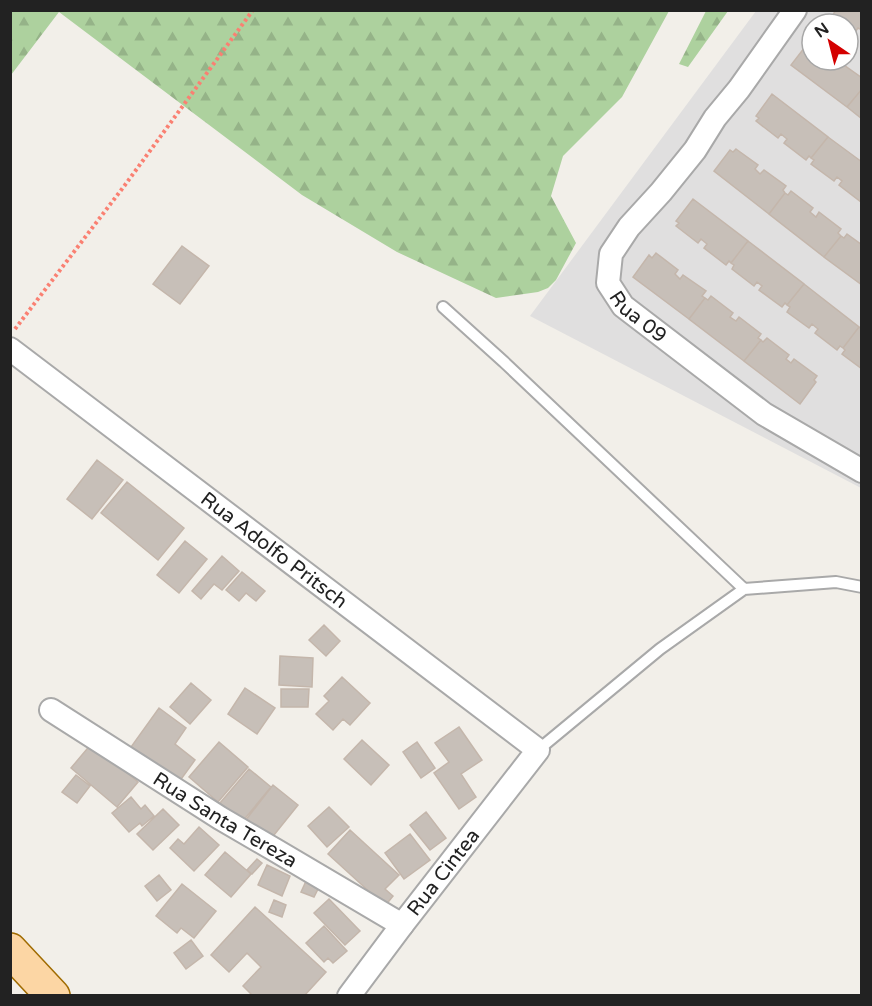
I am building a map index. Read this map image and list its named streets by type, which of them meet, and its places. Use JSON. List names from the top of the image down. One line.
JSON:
{"streets":{"street":["Rua 09","Rua Adolfo Pritsch","Rua Santa Tereza","Rua Cintea"]},"crossings":[["Rua Adolfo Pritsch","Rua Cintea"],["Rua Santa Tereza","Rua Cintea"]],"north":"top left"}
